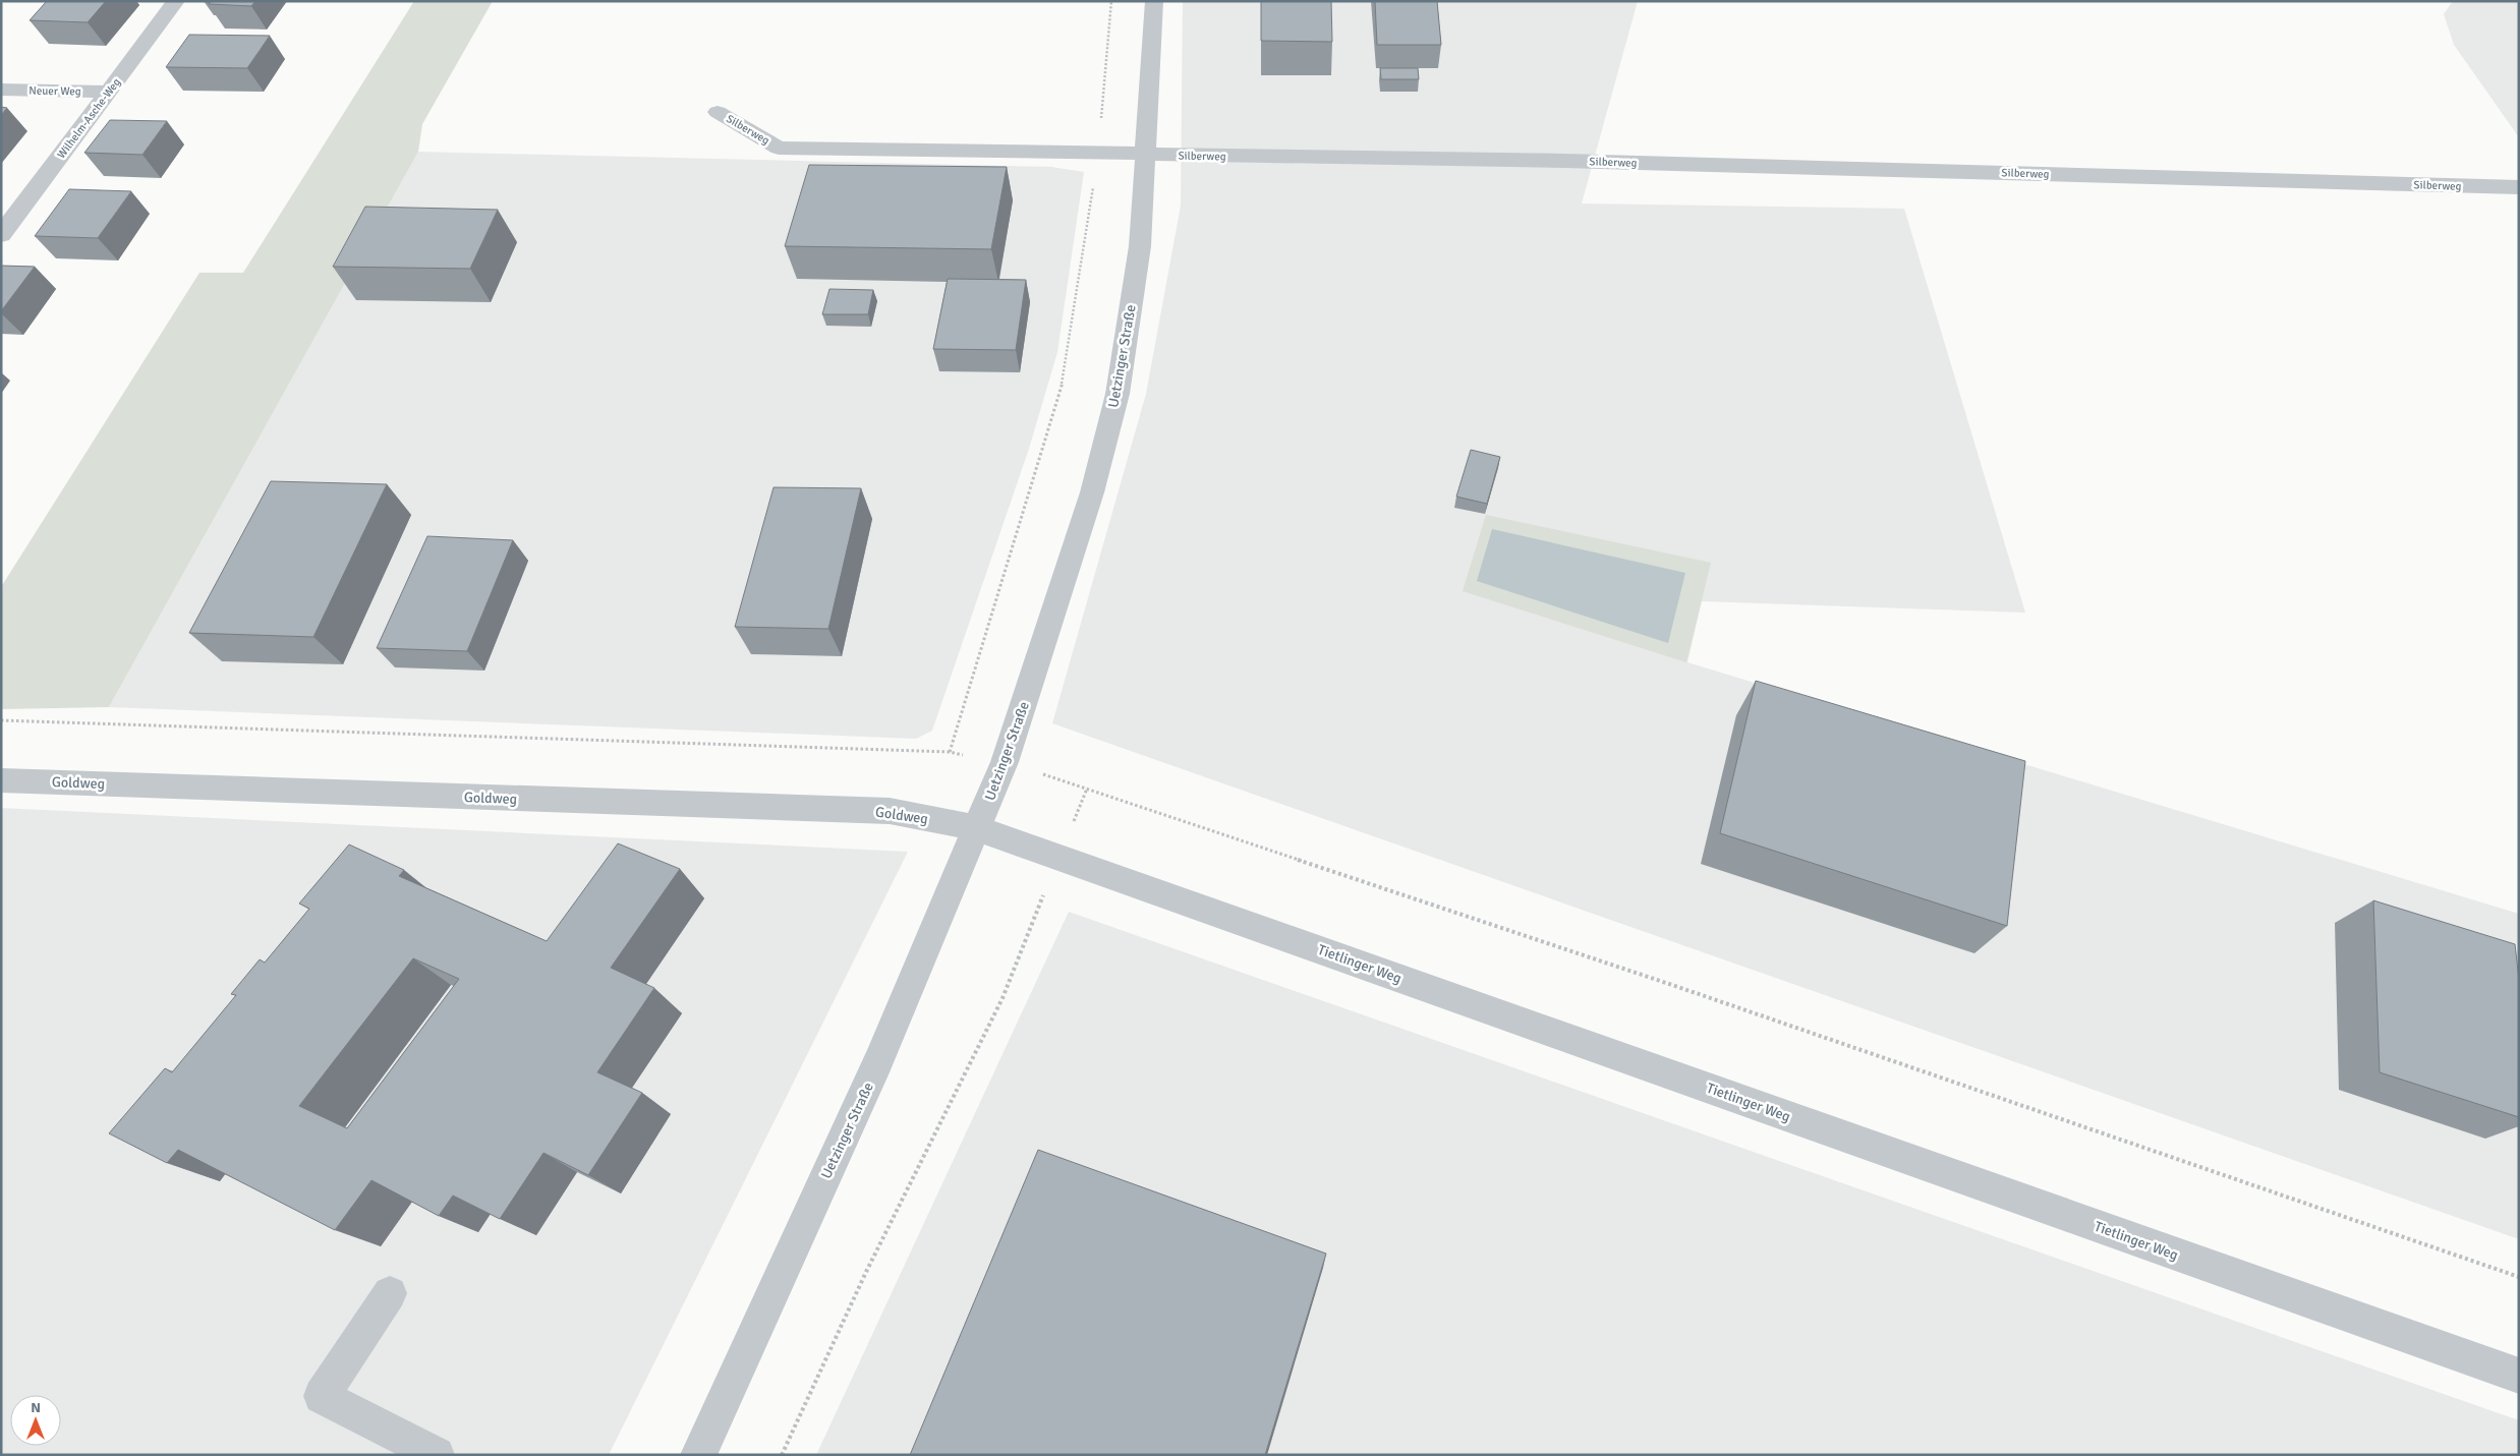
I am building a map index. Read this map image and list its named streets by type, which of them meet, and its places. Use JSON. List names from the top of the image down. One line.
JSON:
{"streets":{"street":["Neuer Weg","Wilhelm-Asche-Weg","Silberweg","Uetzinger Straße","Goldweg","Tietlinger Weg"]},"crossings":[["Neuer Weg","Wilhelm-Asche-Weg"],["Silberweg","Uetzinger Straße"],["Uetzinger Straße","Goldweg"],["Uetzinger Straße","Tietlinger Weg"],["Goldweg","Tietlinger Weg"]],"north":"top"}
